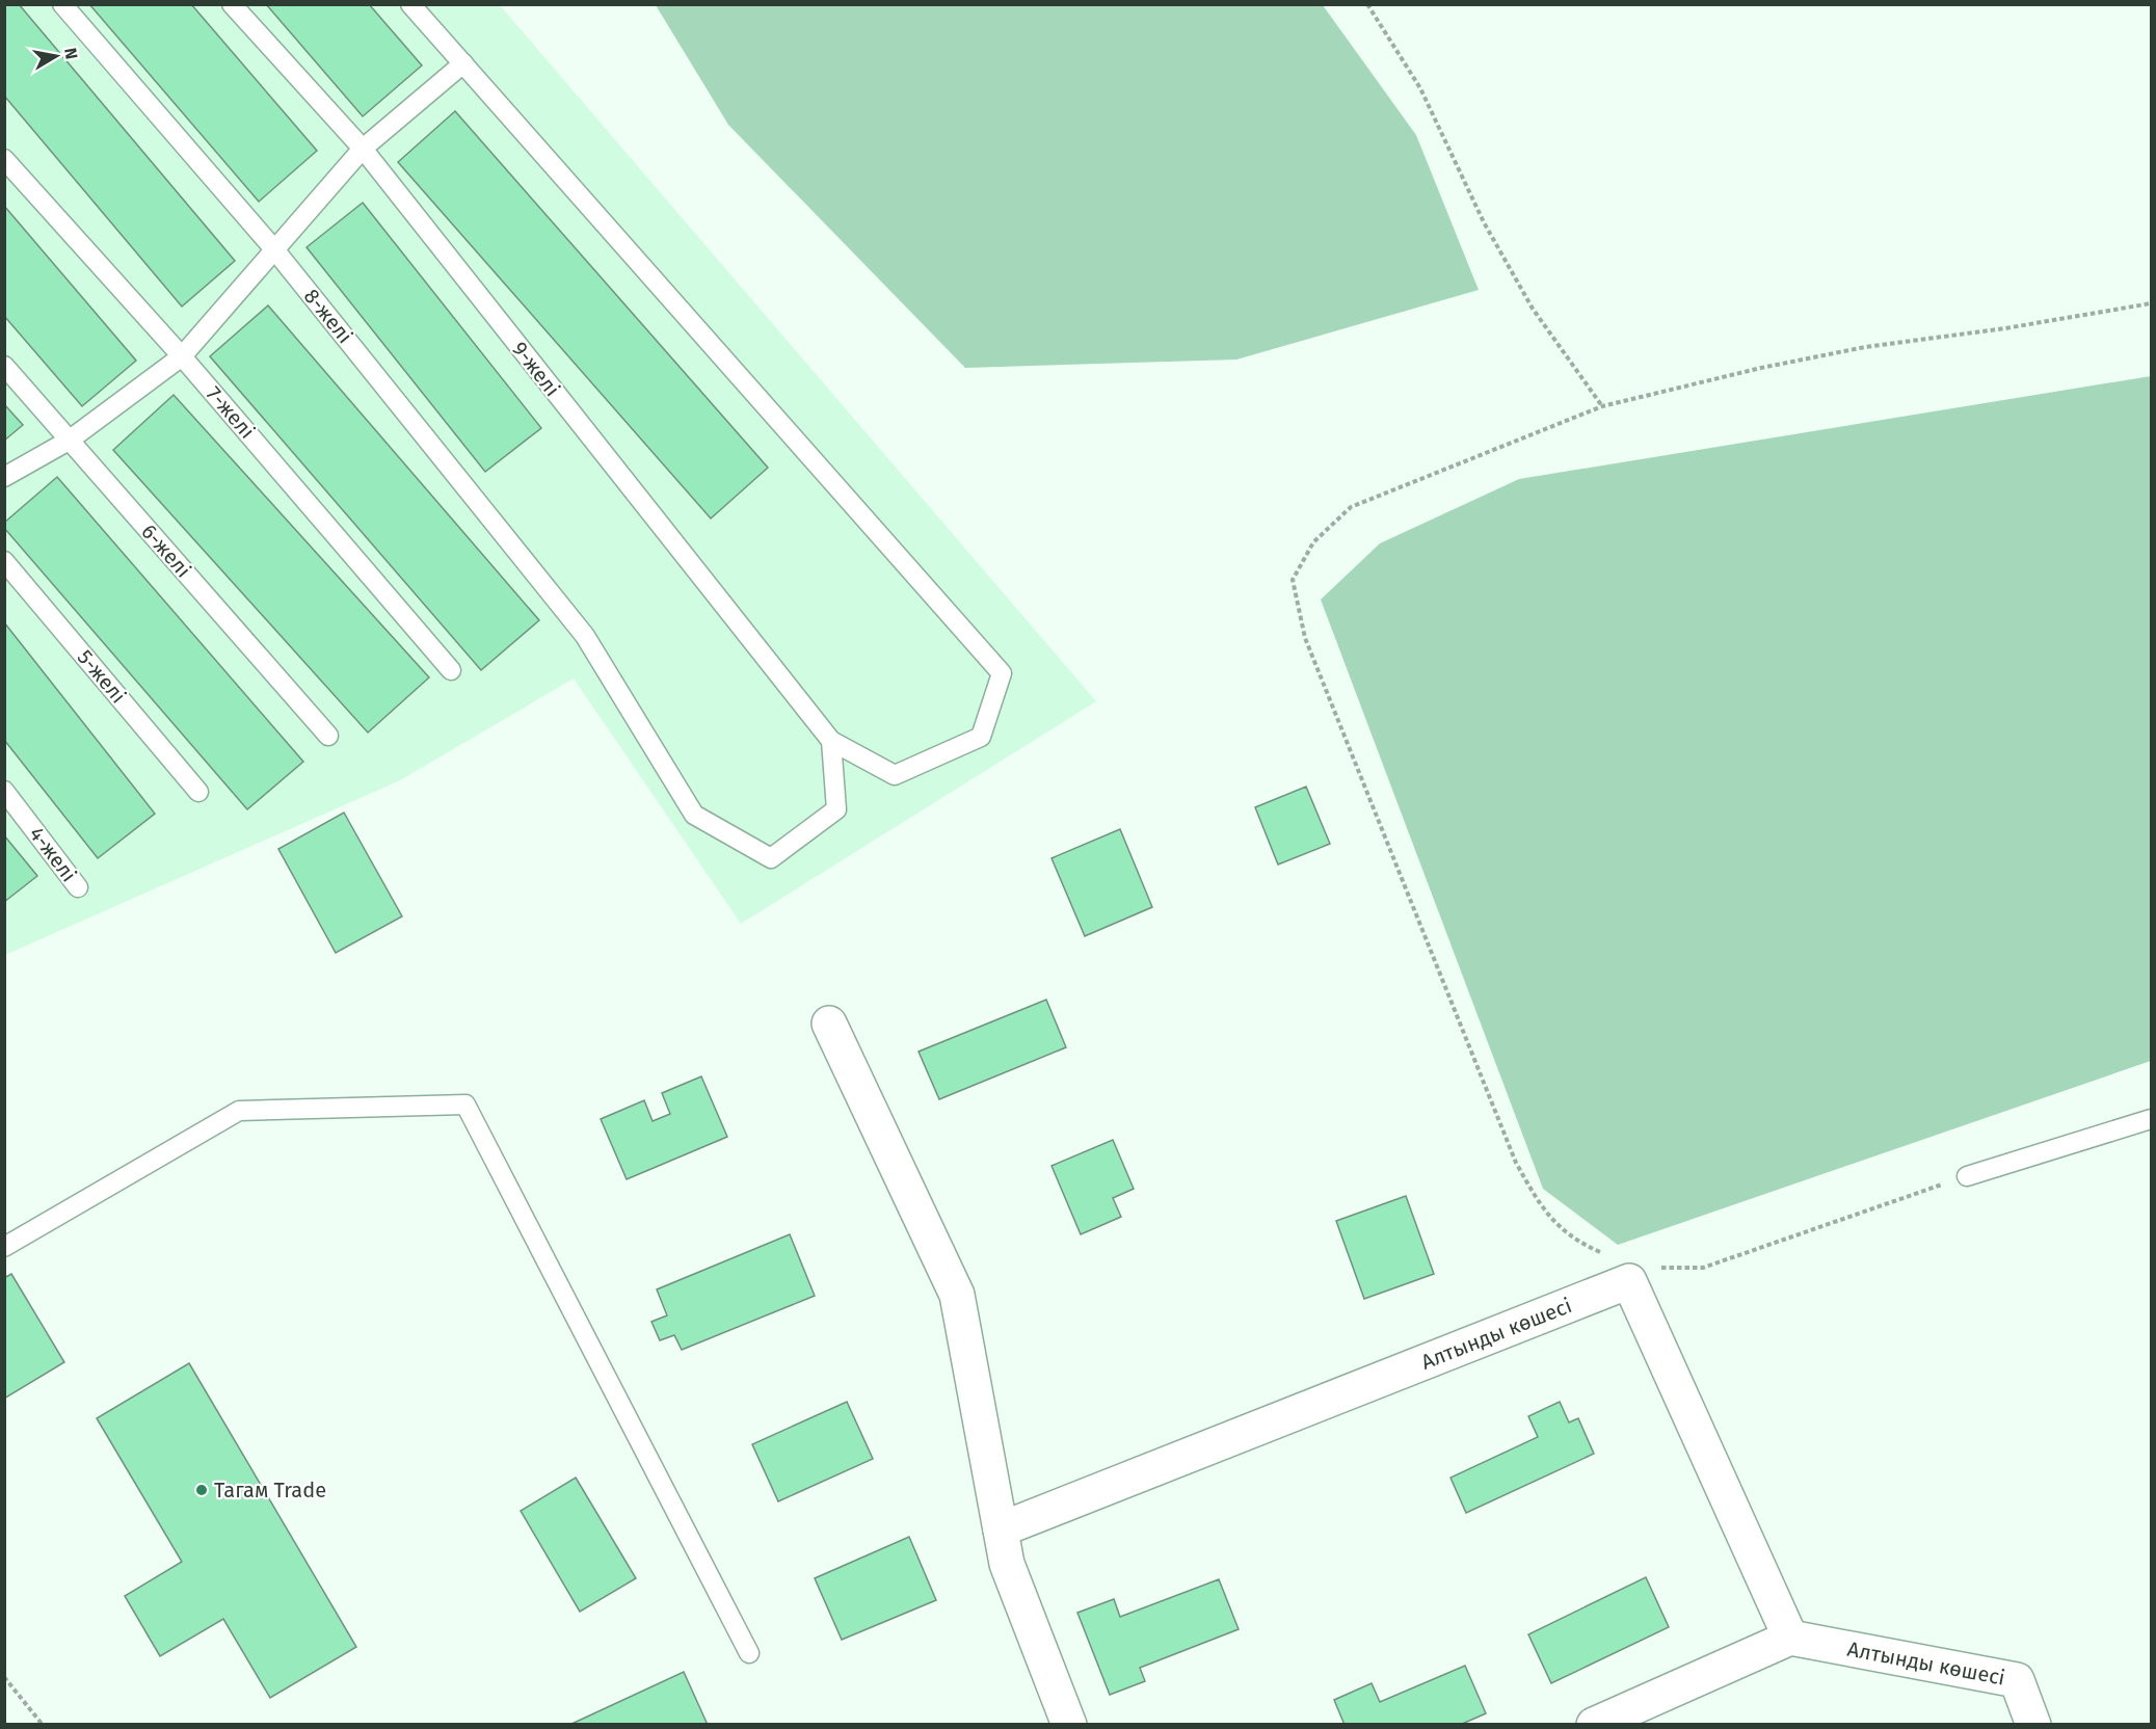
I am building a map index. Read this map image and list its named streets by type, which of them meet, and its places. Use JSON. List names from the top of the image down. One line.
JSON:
{"streets":{"street":["Алтынды көшесі"],"lane":["8-желі","9-желі","7-желі","6-желі","5-желі","4-желі"]},"crossings":[["8-желі","9-желі"]],"places":["Тагам Trade"],"north":"right"}
